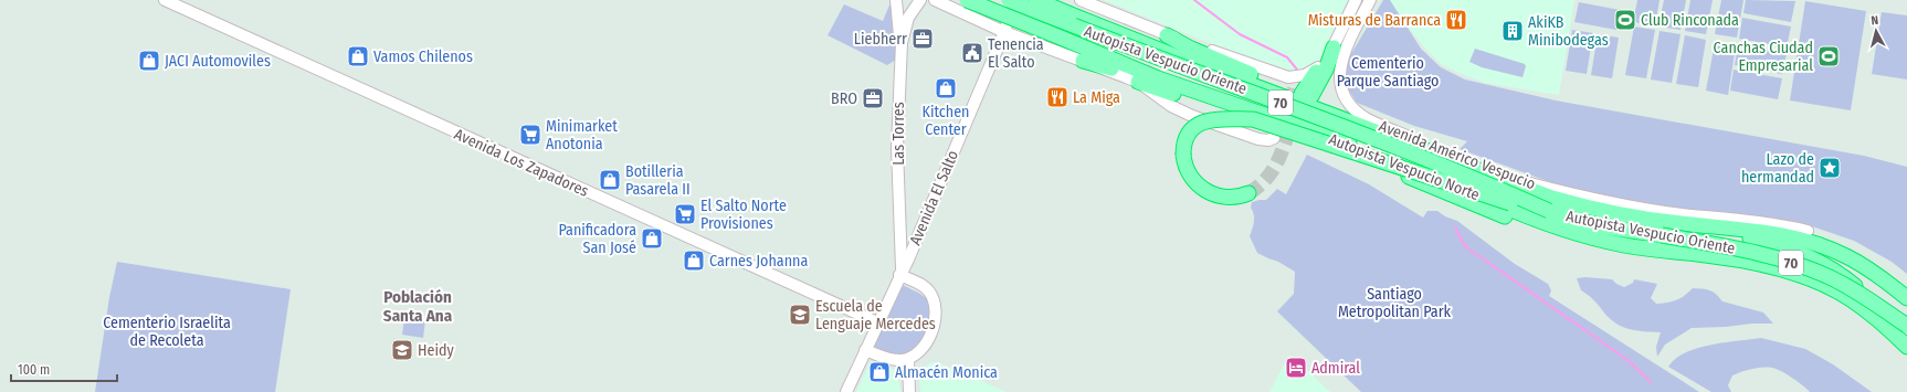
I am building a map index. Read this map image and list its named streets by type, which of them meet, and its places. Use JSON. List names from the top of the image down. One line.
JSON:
{"streets":{"highway":["Autopista Vespucio Oriente","70","Autopista Vespucio Norte"],"main road":["Las Torres","Avenida Américo Vespucio","Avenida Los Zapadores","Avenida El Salto"]},"crossings":[["Autopista Vespucio Oriente","Autopista Vespucio Norte"],["Las Torres","Avenida El Salto"],["Avenida Los Zapadores","Avenida El Salto"]],"districts":["Población Santa Ana"],"parks":["Cementerio Parque Santiago","Santiago Metropolitan Park","Cementerio Israelita de Recoleta"],"places":{"restaurant":["Misturas de Barranca","La Miga"],"sports":["Club Rinconada","Canchas Ciudad Empresarial"],"building":["AkiKB Minibodegas"],"office":["Liebherr","BRO"],"public building":["Tenencia El Salto"],"shop":["Vamos Chilenos","JACI Automoviles","Kitchen Center","Botilleria Pasarela II","Panificadora San José","Carnes Johanna","Almacén Monica"],"supermarket":["Minimarket Anotonia","El Salto Norte Provisiones"],"place":["Lazo de hermandad"],"school or university":["Escuela de Lenguaje Mercedes","Heidy"],"hotel":["Admiral"]},"scale_bar":"100 m","north":"top"}
